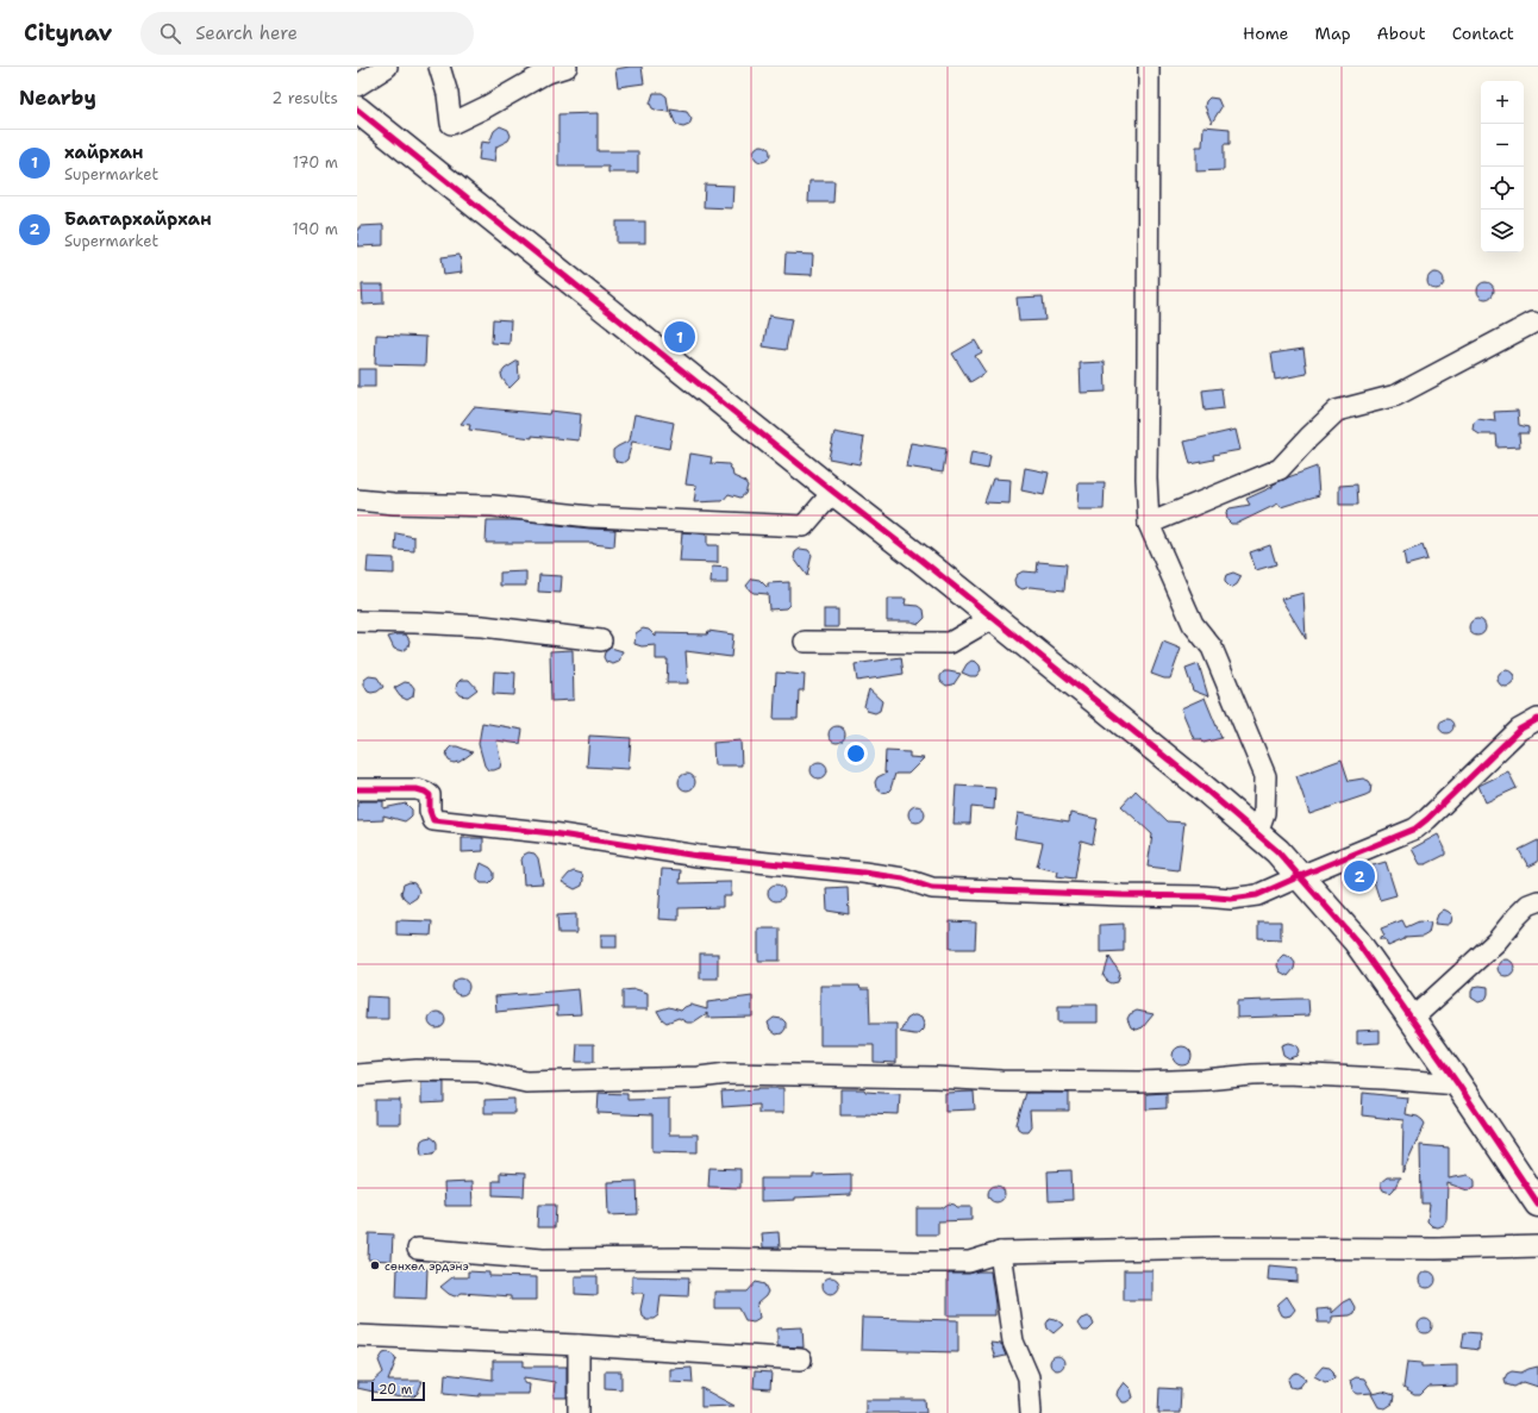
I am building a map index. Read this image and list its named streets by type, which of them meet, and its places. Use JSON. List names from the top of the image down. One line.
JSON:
{"places":["сөнхөл эрдэнэ"],"scale_bar":"20 m","page":{"header":"Citynav","search":"Search here","nav":["Home","Map","About","Contact"],"heading":["Nearby","2 results"],"map_buttons":["+","−"],"list":[{"mark":"1","name":"хайрхан","note":"Supermarket","value":"170 m"},{"mark":"2","name":"Баатархайрхан","note":"Supermarket","value":"190 m"}],"pins":["1","2"],"scale":"20 m"}}
